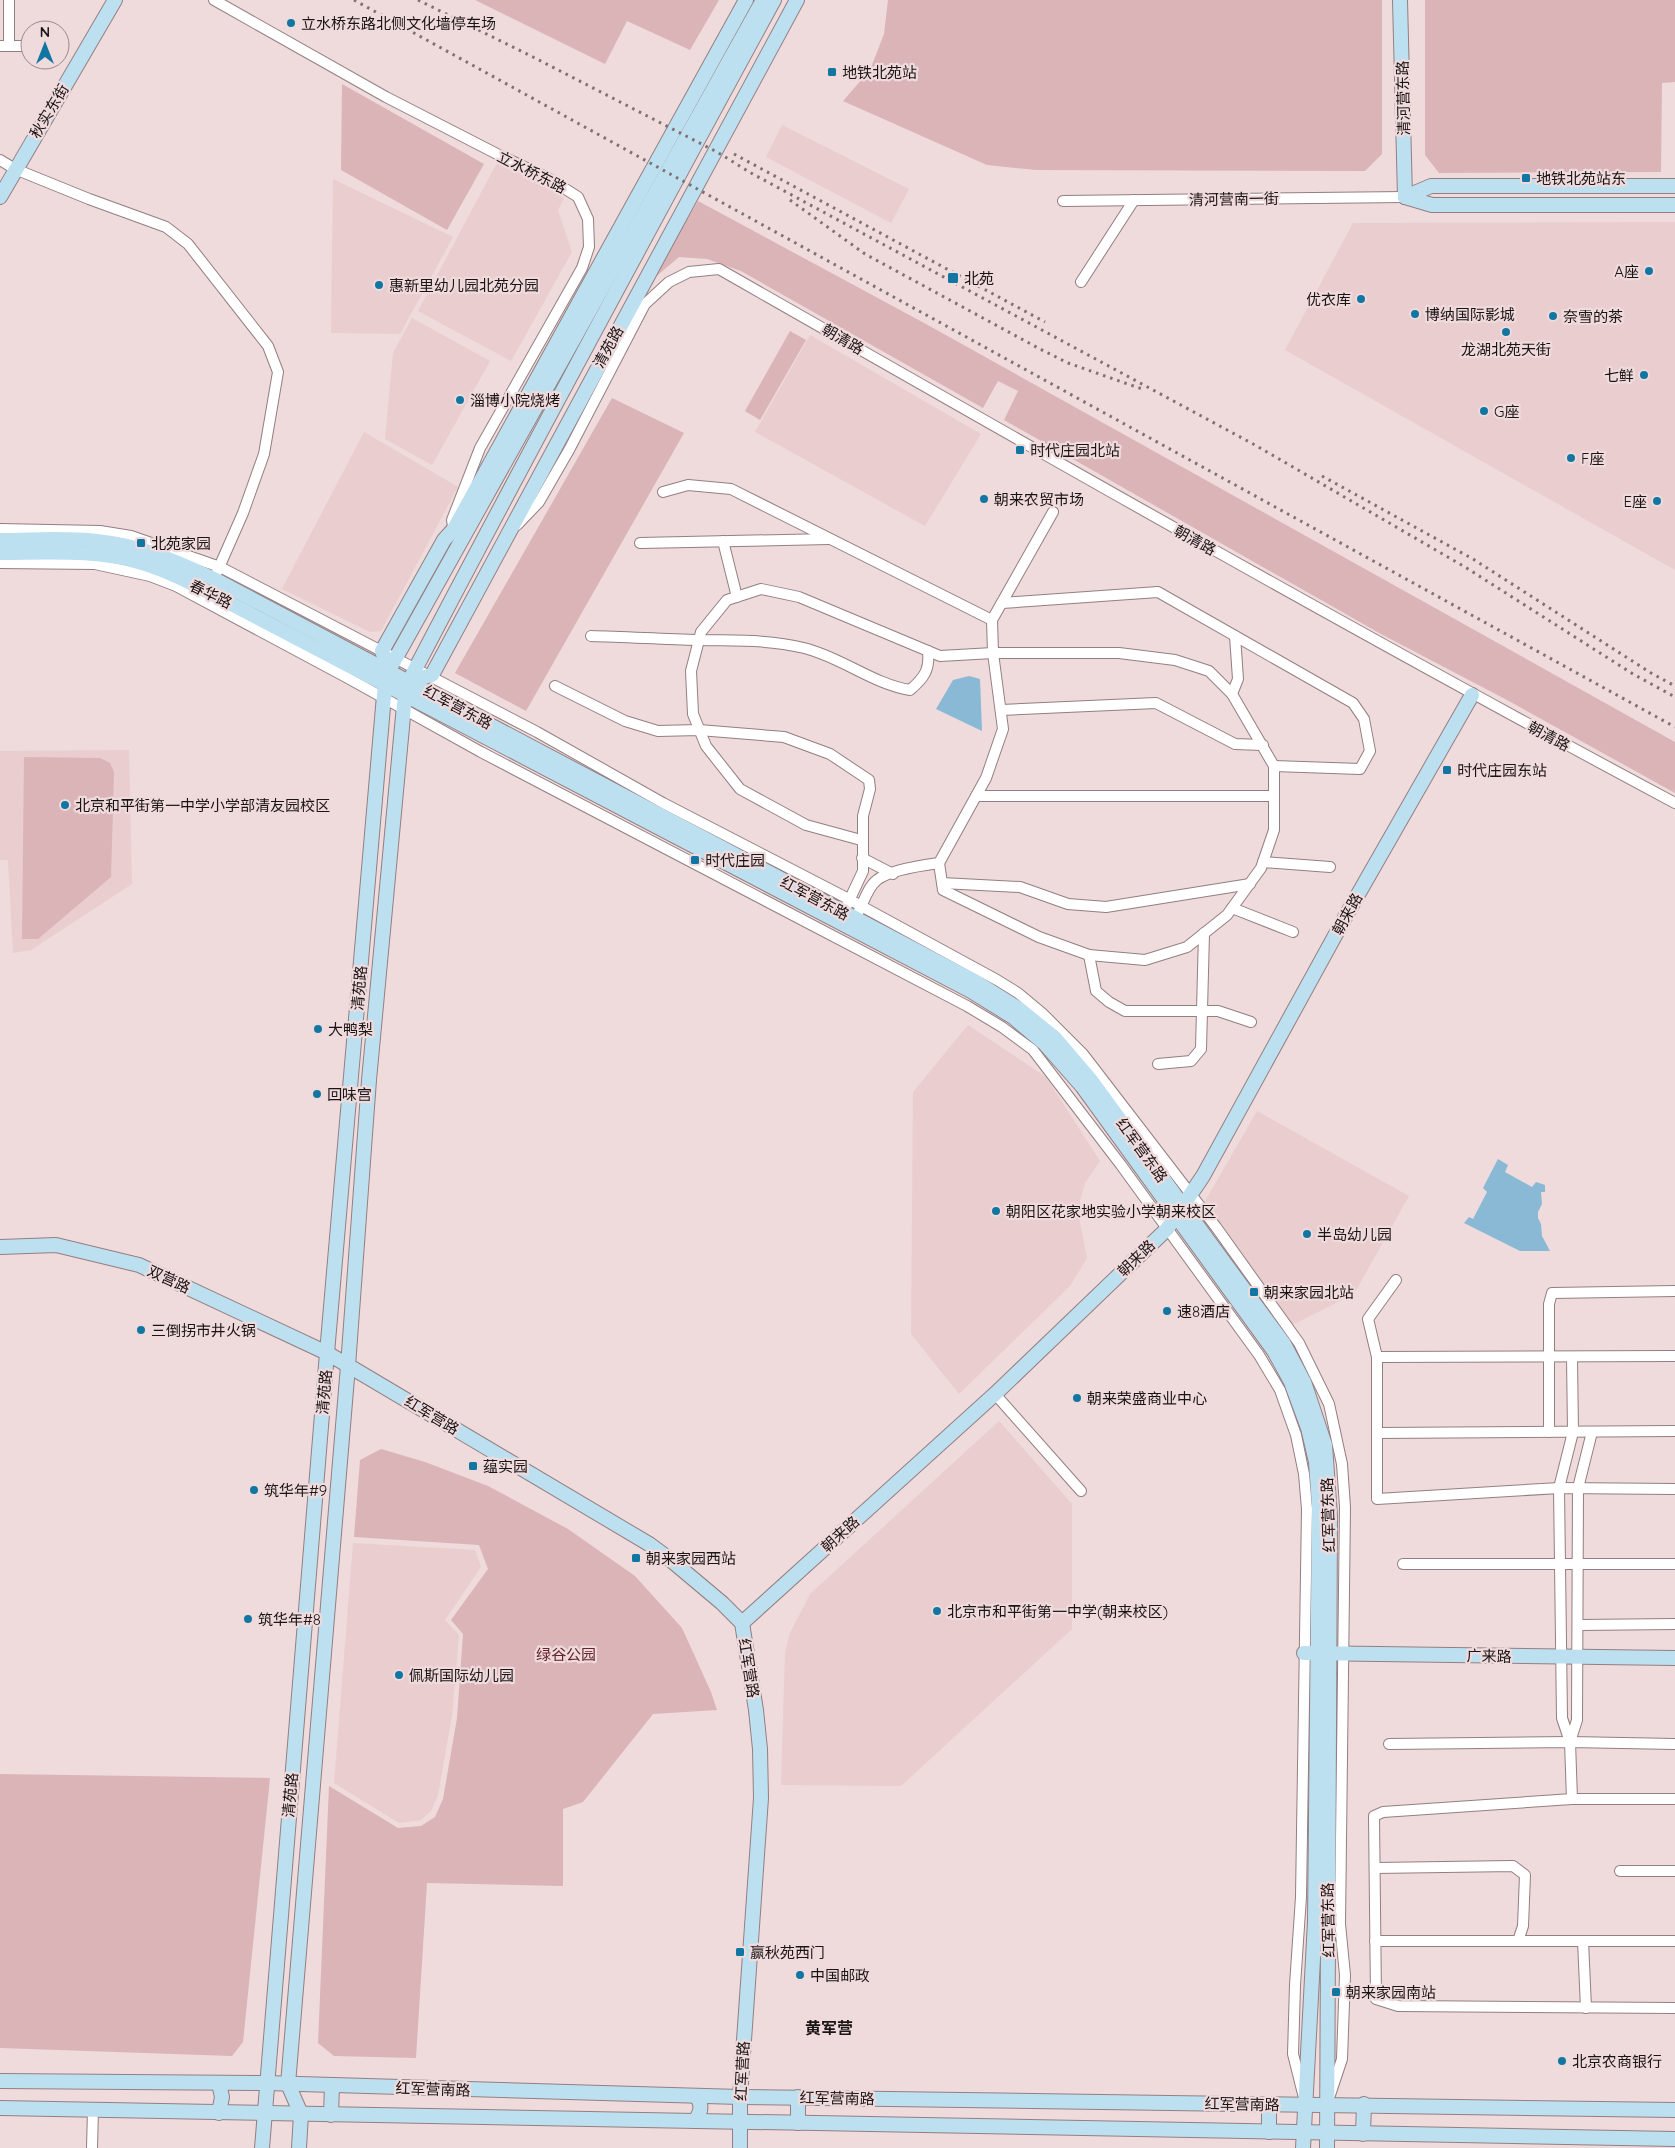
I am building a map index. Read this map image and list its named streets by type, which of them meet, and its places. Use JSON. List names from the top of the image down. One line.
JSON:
{"streets":{"street":["清河营东路","秋实东街","立水桥东路","清河营南一街","朝清路","清苑路","春华路","红军营东路","朝来路","双营路","红军营路","广来路","红军营南路"]},"crossings":[["清河营东路","清河营南一街"],["朝清路","清苑路"],["朝清路","朝来路"],["清苑路","春华路"],["清苑路","红军营东路"],["清苑路","双营路"],["清苑路","红军营路"],["清苑路","红军营南路"],["春华路","红军营东路"],["红军营东路","朝来路"],["红军营东路","广来路"],["红军营东路","红军营南路"],["朝来路","红军营路"],["双营路","红军营路"],["红军营路","红军营南路"]],"districts":["黄军营"],"parks":["绿谷公园"],"places":{"other":["立水桥东路北侧文化墙停车场","A座","惠新里幼儿园北苑分园","优衣库","博纳国际影城","奈雪的茶","龙湖北苑天街","七鲜","淄博小院烧烤","G座","F座","朝来农贸市场","E座","北京和平街第一中学小学部清友园校区","大鸭梨","回味宫","朝阳区花家地实验小学朝来校区","半岛幼儿园","速8酒店","三倒拐市井火锅","朝来荣盛商业中心","筑华年#9","北京市和平街第一中学(朝来校区)","筑华年#8","佩斯国际幼儿园","中国邮政","北京农商银行"],"transit":["地铁北苑站","地铁北苑站东","北苑","时代庄园北站","北苑家园","时代庄园东站","时代庄园","朝来家园北站","蕴实园","朝来家园西站","赢秋苑西门","朝来家园南站"]},"north":"top"}
